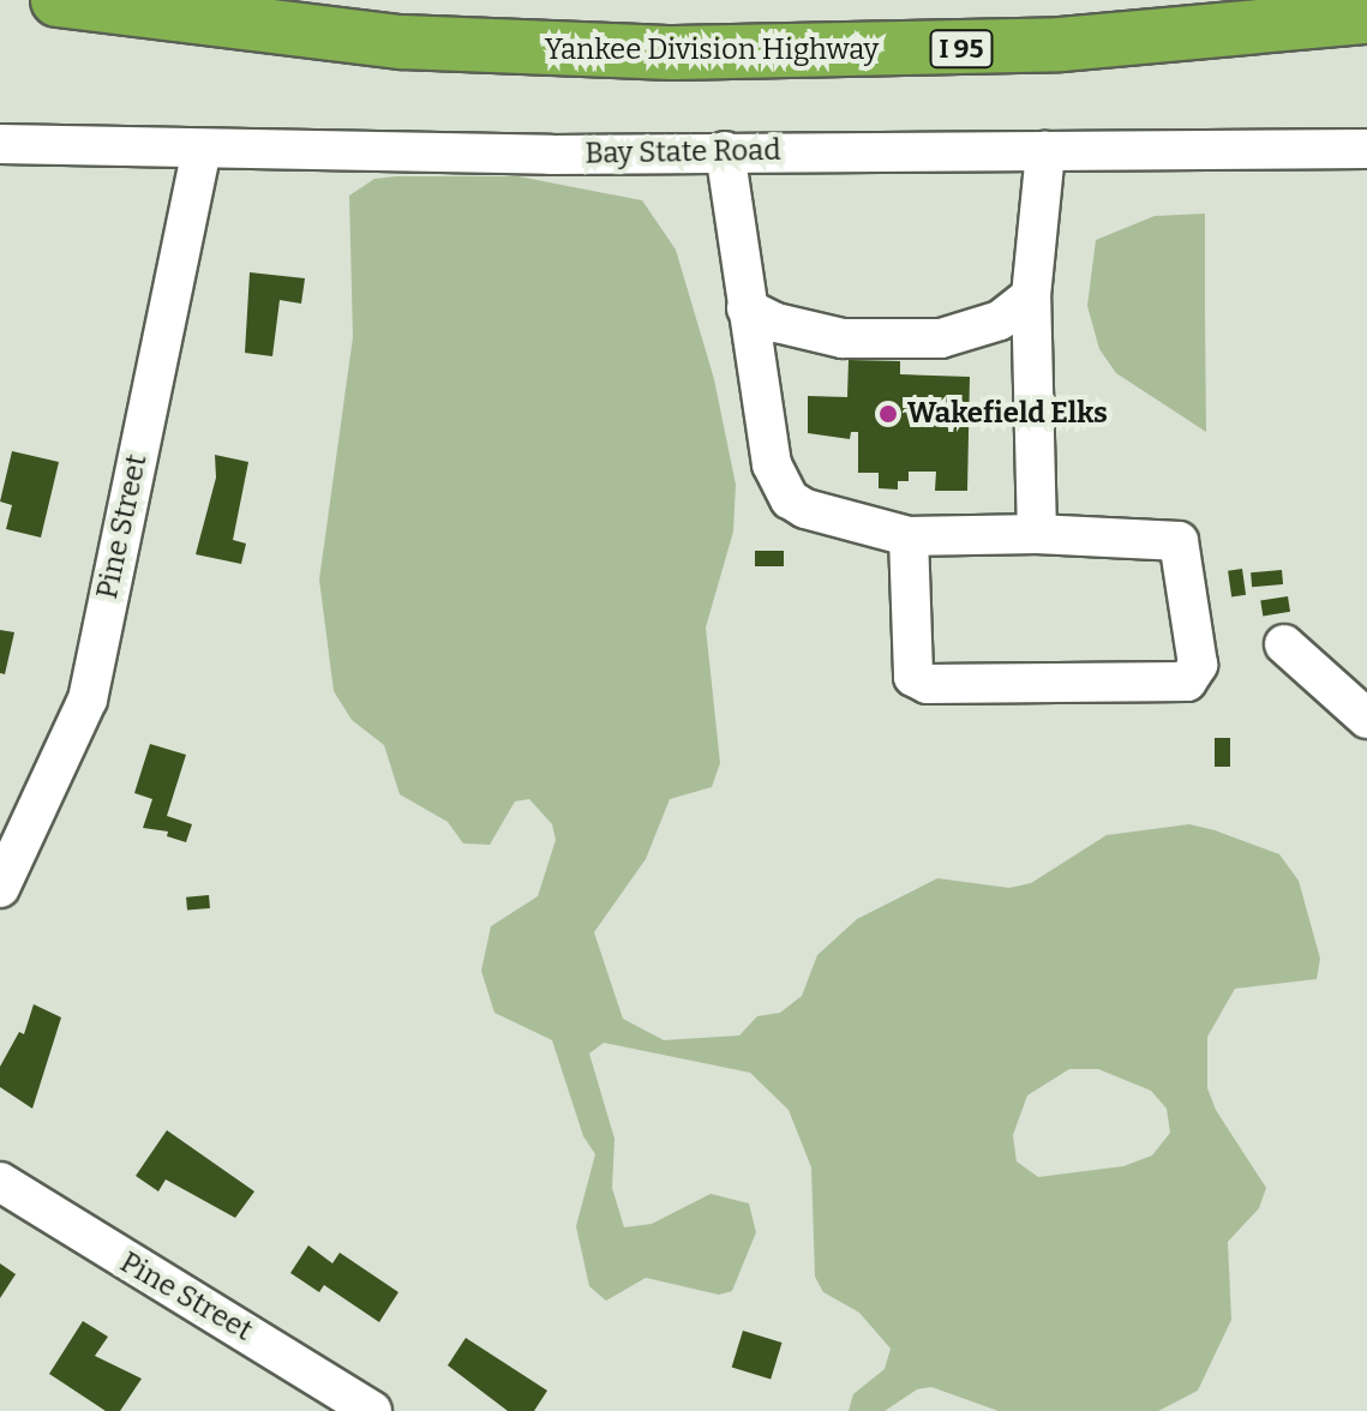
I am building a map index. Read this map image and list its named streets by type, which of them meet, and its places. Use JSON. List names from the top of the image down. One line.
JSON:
{"streets":{"highway":["I 95","Yankee Division Highway"],"street":["Bay State Road","Pine Street"]},"crossings":[["Bay State Road","Pine Street"]],"places":["Wakefield Elks"]}
